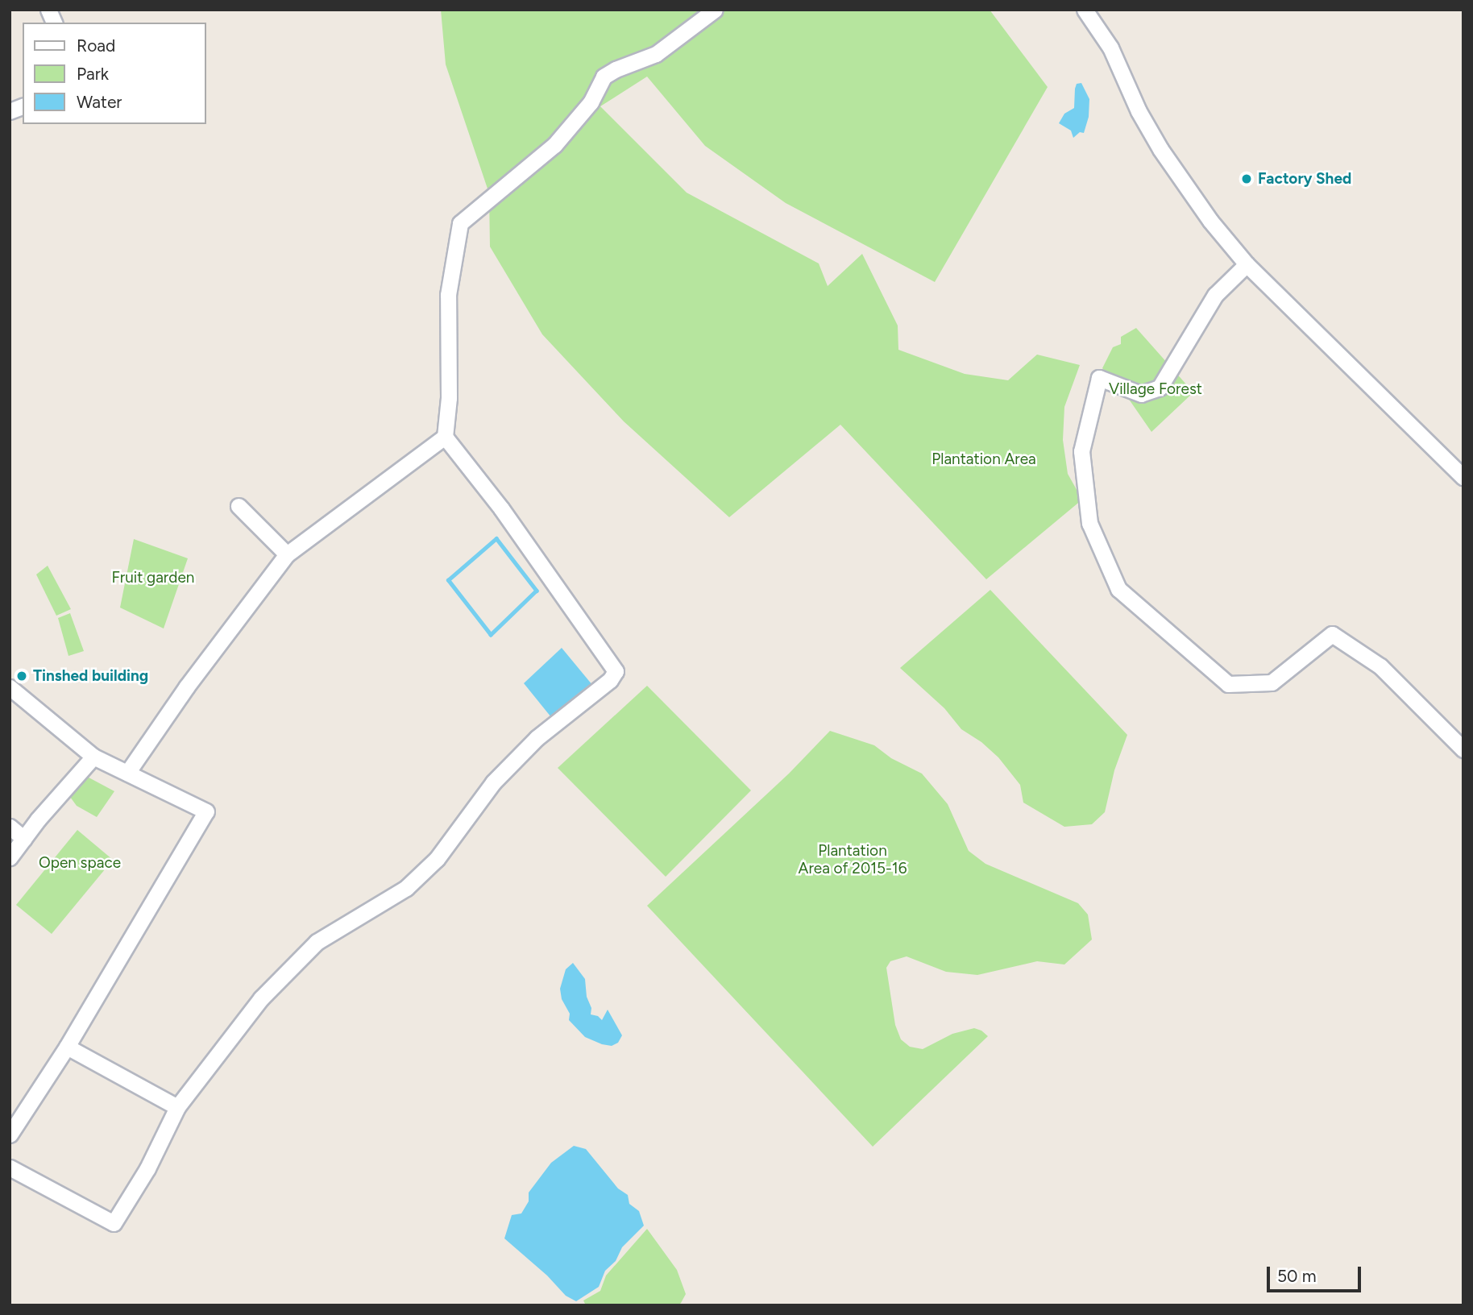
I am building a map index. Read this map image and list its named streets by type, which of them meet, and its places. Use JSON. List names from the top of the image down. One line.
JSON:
{"parks":["Village Forest","Plantation Area","Fruit garden","Plantation Area of 2015-16","Open space"],"places":["Factory Shed","Tinshed building"],"legend":["Road","Park","Water"],"scale_bar":"50 m"}
